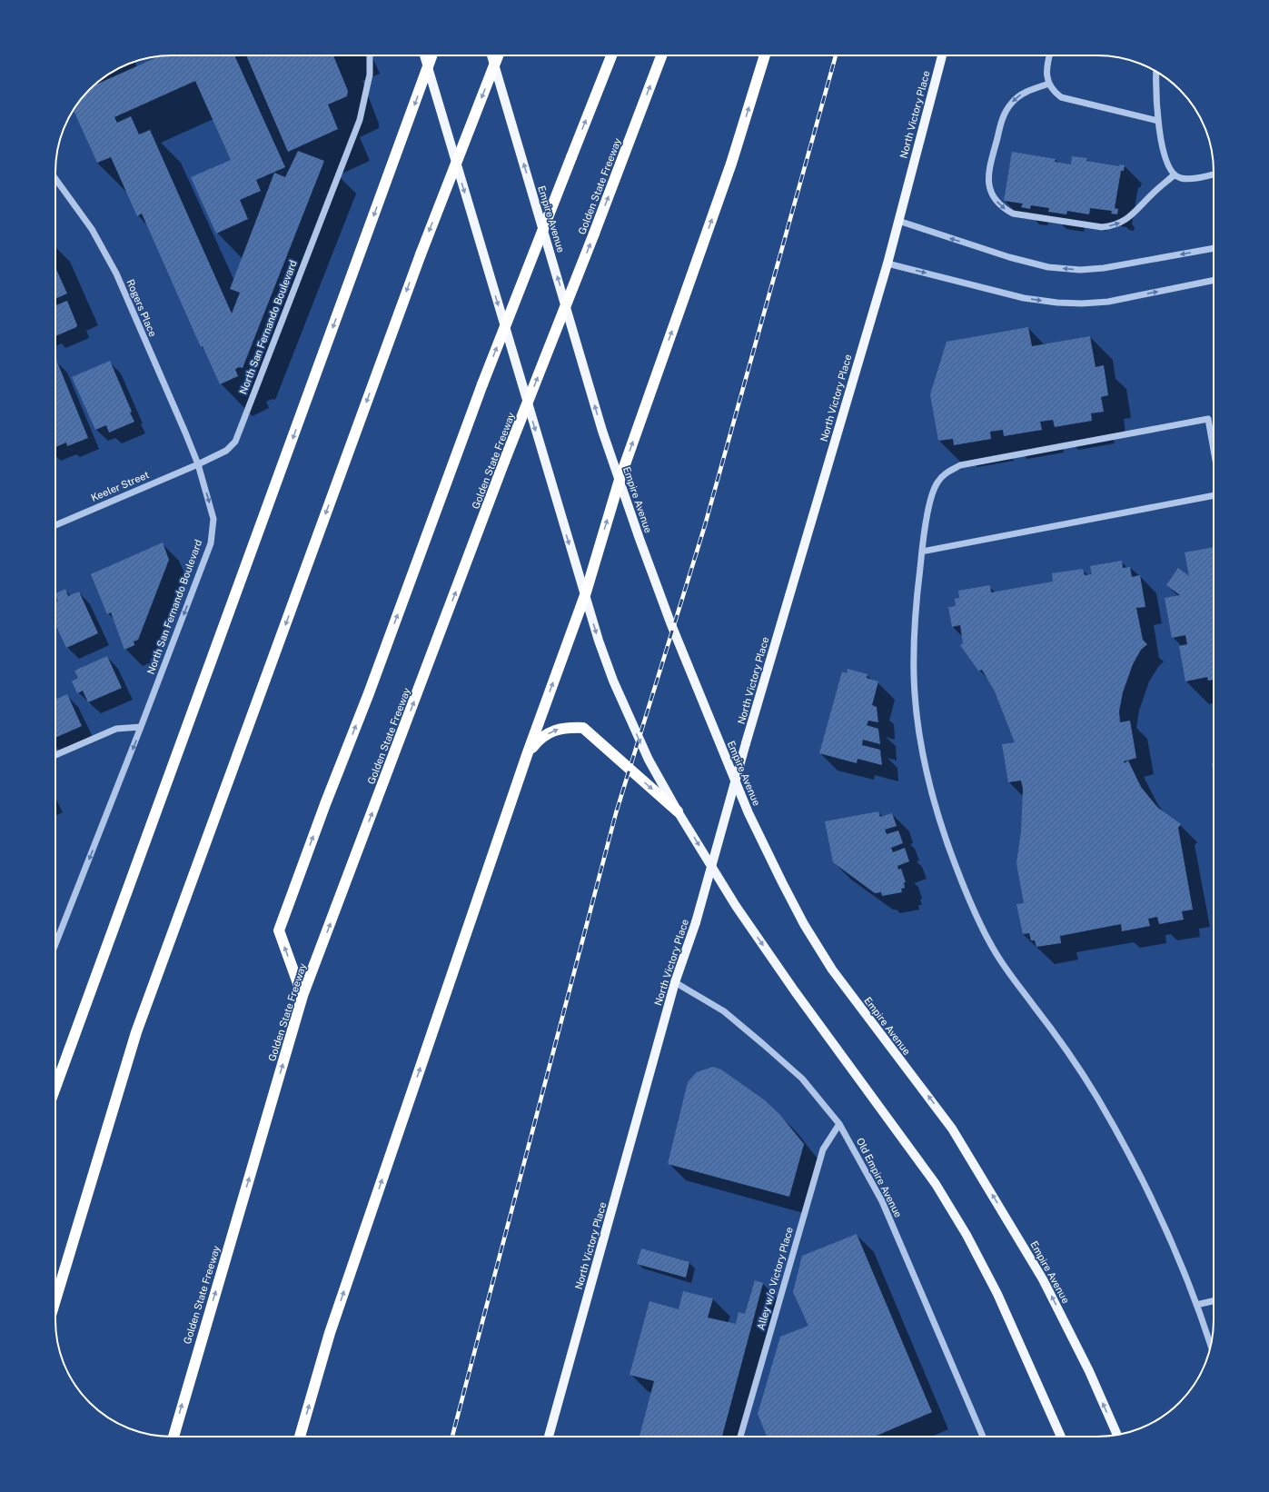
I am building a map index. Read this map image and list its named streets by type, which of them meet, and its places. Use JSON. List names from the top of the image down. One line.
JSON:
{"streets":{"highway":["Golden State Freeway"],"main road":["North Victory Place","Empire Avenue"],"street":["Rogers Place","North San Fernando Boulevard","Keeler Street","Old Empire Avenue","Alley w/o Victory Place"]},"crossings":[["North Victory Place","Old Empire Avenue"],["Rogers Place","North San Fernando Boulevard"],["Rogers Place","Keeler Street"],["North San Fernando Boulevard","Keeler Street"],["Old Empire Avenue","Alley w/o Victory Place"]],"one_way":["North San Fernando Boulevard"]}
